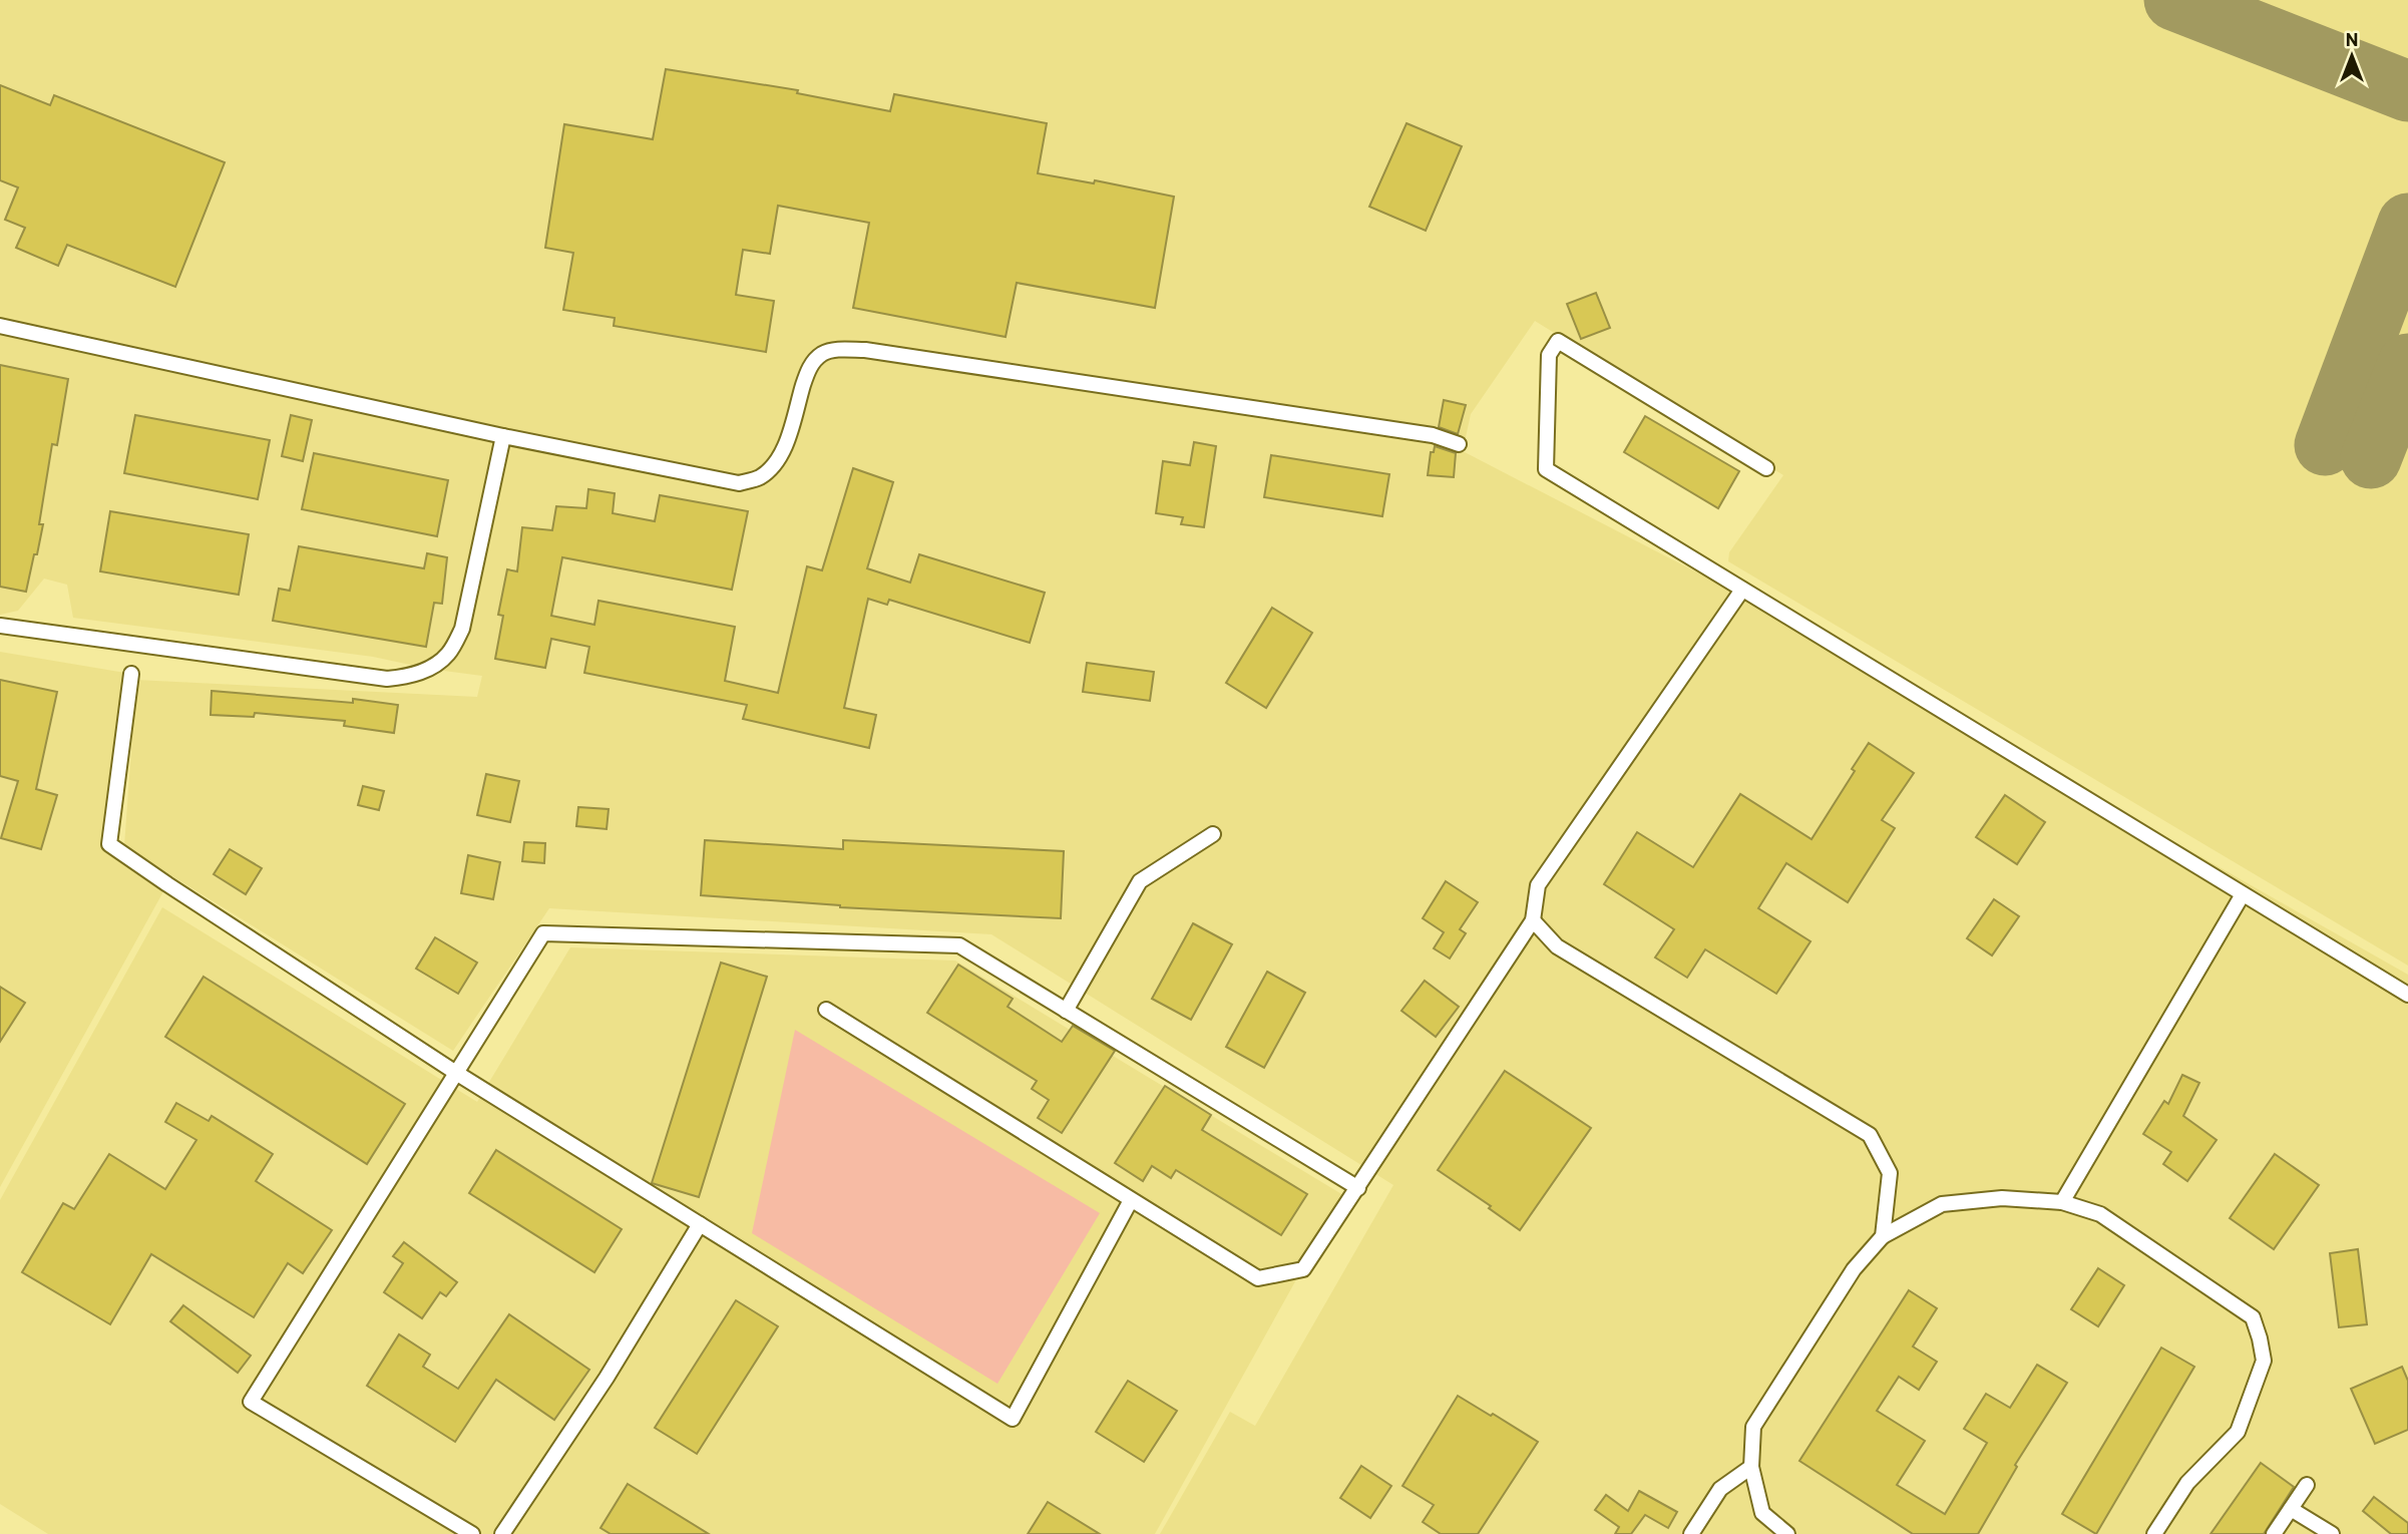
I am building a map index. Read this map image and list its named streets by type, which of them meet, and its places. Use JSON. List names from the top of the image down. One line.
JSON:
{"north":"top"}
